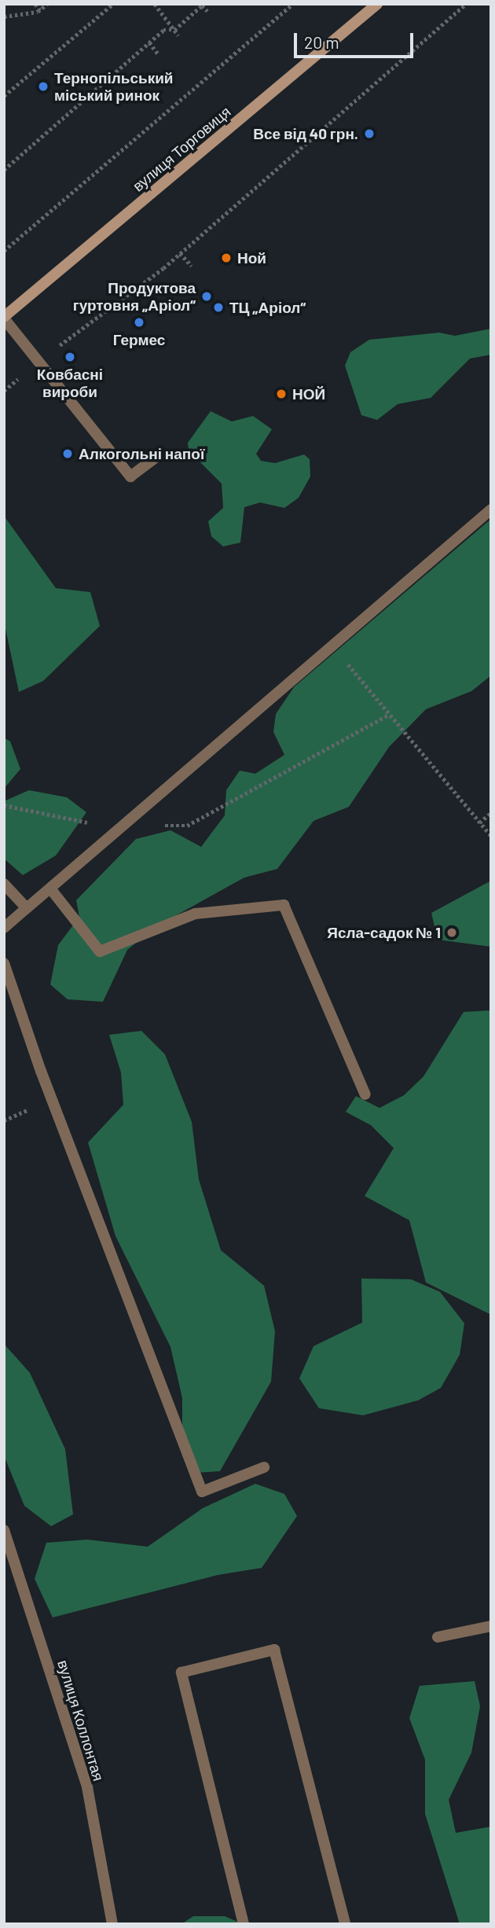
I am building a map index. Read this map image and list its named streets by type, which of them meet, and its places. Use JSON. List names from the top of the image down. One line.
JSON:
{"streets":{"main road":["вулиця Торговиця"],"street":["вулиця Коллонтая"]},"places":["Тернопільський міський ринок","Все від 40 грн.","Ной","Продуктова гуртовня „Аріол“","ТЦ „Аріол“","Гермес","Ковбасні вироби","НОЙ","Алкогольні напої","Ясла-садок № 1"],"scale_bar":"20 m"}
